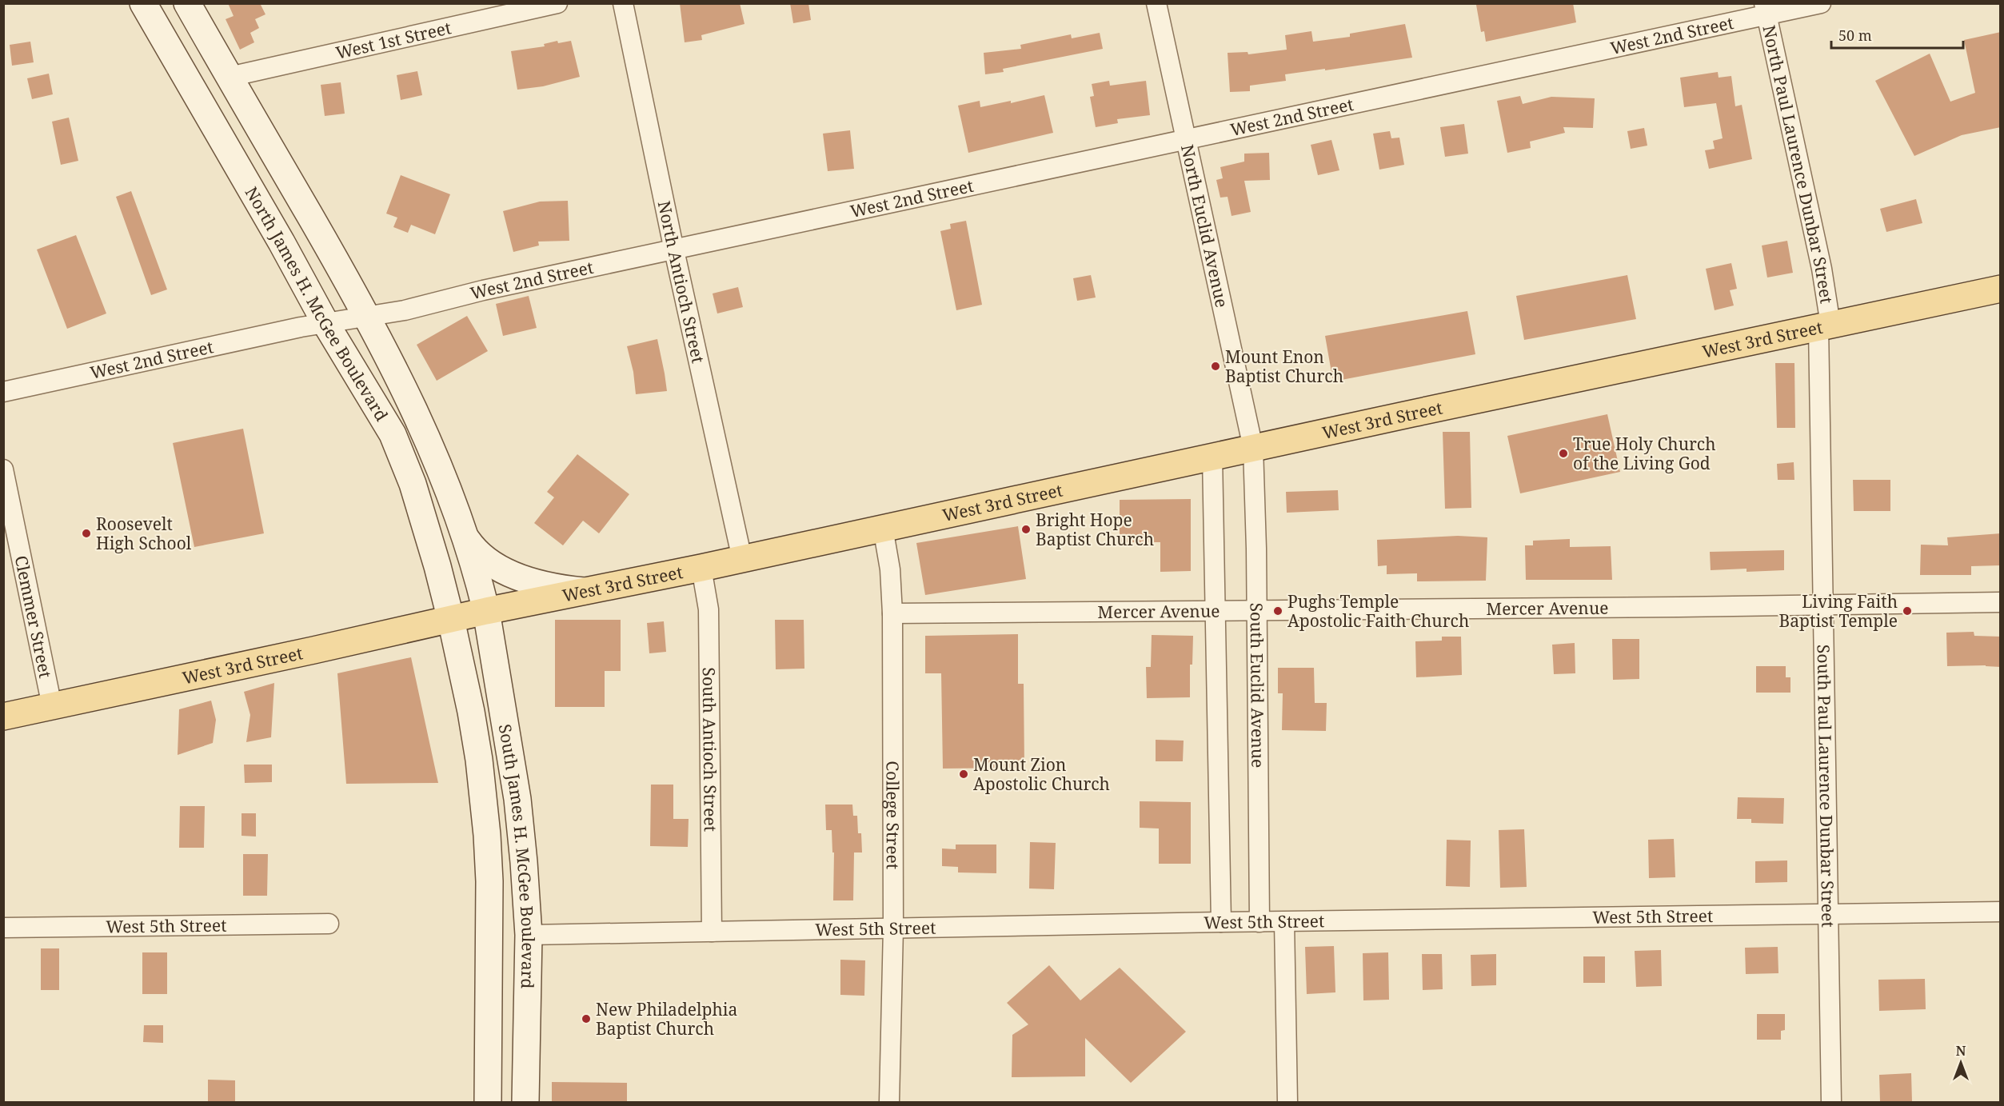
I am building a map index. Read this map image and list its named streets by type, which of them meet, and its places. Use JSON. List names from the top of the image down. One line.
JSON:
{"streets":{"main road":["North James H. McGee Boulevard","West 3rd Street","South James H. McGee Boulevard"],"street":["West 2nd Street","West 1st Street","North Paul Laurence Dunbar Street","North Euclid Avenue","North Antioch Street","Mercer Avenue","Clemmer Street","South Euclid Avenue","South Antioch Street","South Paul Laurence Dunbar Street","College Street","West 5th Street"]},"crossings":[["West 2nd Street","North Paul Laurence Dunbar Street"],["West 2nd Street","North Euclid Avenue"],["West 2nd Street","North Antioch Street"],["West 2nd Street","North James H. McGee Boulevard"],["West 1st Street","North James H. McGee Boulevard"],["North Paul Laurence Dunbar Street","West 3rd Street"],["North Paul Laurence Dunbar Street","South Paul Laurence Dunbar Street"],["North Euclid Avenue","West 3rd Street"],["North Euclid Avenue","South Euclid Avenue"],["North Antioch Street","West 3rd Street"],["North James H. McGee Boulevard","West 3rd Street"],["North James H. McGee Boulevard","South James H. McGee Boulevard"],["West 3rd Street","Clemmer Street"],["West 3rd Street","South Euclid Avenue"],["West 3rd Street","South Antioch Street"],["West 3rd Street","South Paul Laurence Dunbar Street"],["West 3rd Street","College Street"],["West 3rd Street","South James H. McGee Boulevard"],["Mercer Avenue","South Euclid Avenue"],["Mercer Avenue","South Paul Laurence Dunbar Street"],["Mercer Avenue","College Street"],["South Euclid Avenue","West 5th Street"],["South Antioch Street","West 5th Street"],["South Paul Laurence Dunbar Street","West 5th Street"],["College Street","West 5th Street"],["South James H. McGee Boulevard","West 5th Street"]],"places":["Mount Enon Baptist Church","True Holy Church of the Living God","Bright Hope Baptist Church","Roosevelt High School","Pughs Temple Apostolic Faith Church","Living Faith Baptist Temple","Mount Zion Apostolic Church","New Philadelphia Baptist Church"],"scale_bar":"50 m","north":"top"}
